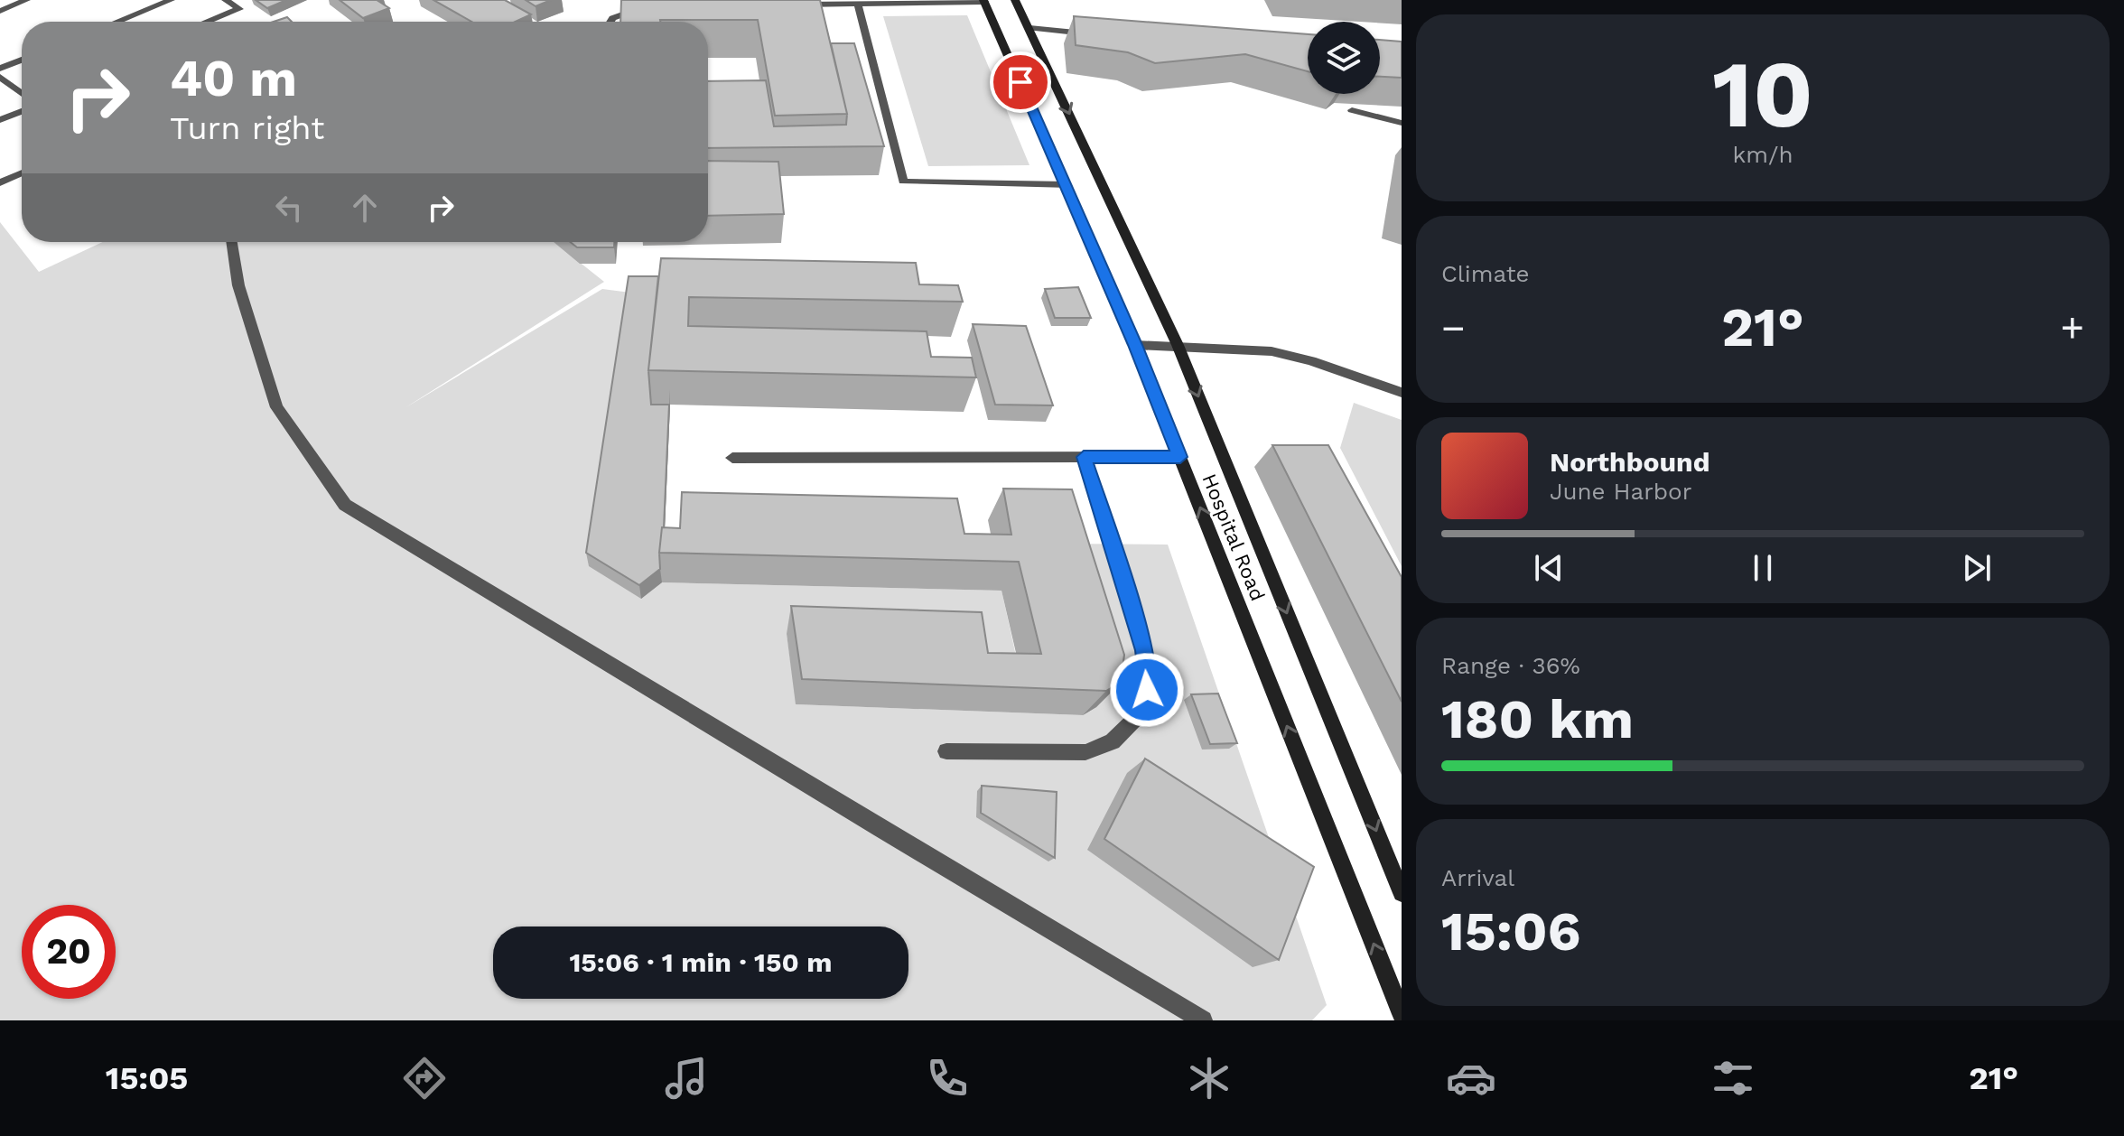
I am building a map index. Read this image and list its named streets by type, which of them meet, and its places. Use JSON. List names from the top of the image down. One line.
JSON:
{"streets":{"main road":["Hospital Road"]},"page":{"tile":[["10","km/h"],"Climate",["Range · 36%","180 km"],["Arrival","15:06"]],"turn":["40 m","Turn right"],"heat":["−","21°","+"],"song":["Northbound","June Harbor"],"limit":"20","trip":"15:06 · 1 min · 150 m","tabs":["15:05","21°"]}}
